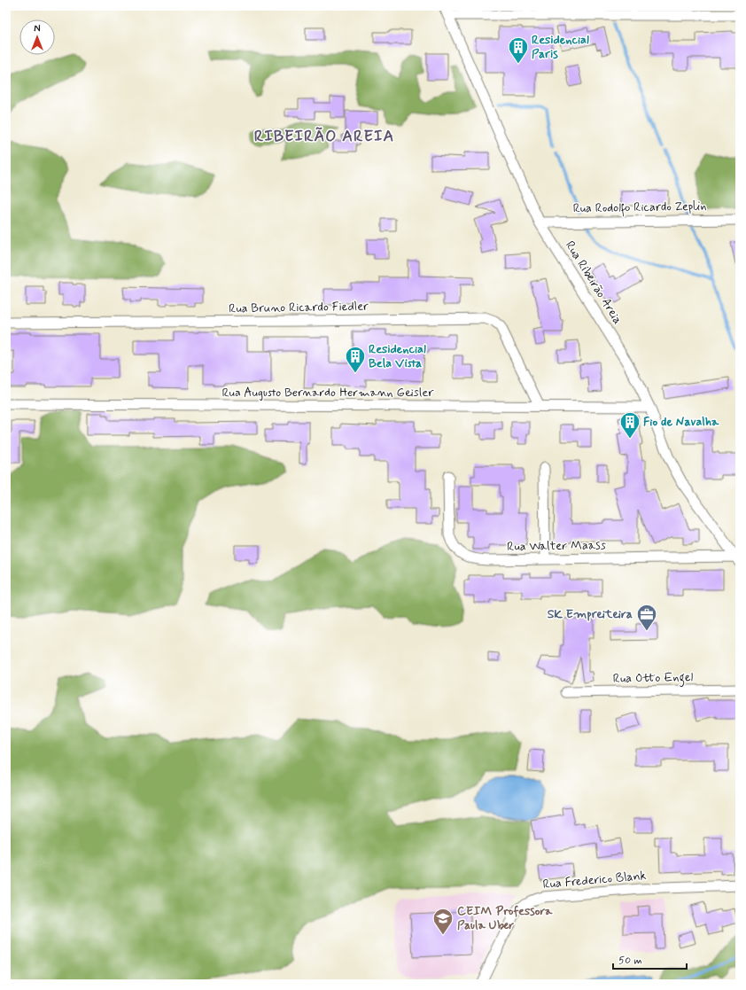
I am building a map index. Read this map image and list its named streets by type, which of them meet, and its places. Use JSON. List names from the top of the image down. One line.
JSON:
{"streets":{"street":["Rua Rodolfo Ricardo Zeplin","Rua Ribeirão Areia","Rua Bruno Ricardo Fiedler","Rua Augusto Bernardo Hermann Geisler","Rua Walter Maass","Rua Otto Engel","Rua Frederico Blank"]},"crossings":[["Rua Rodolfo Ricardo Zeplin","Rua Ribeirão Areia"],["Rua Ribeirão Areia","Rua Augusto Bernardo Hermann Geisler"],["Rua Ribeirão Areia","Rua Walter Maass"],["Rua Bruno Ricardo Fiedler","Rua Augusto Bernardo Hermann Geisler"]],"districts":["RIBEIRÃO AREIA"],"places":{"building":["Residencial Paris","Residencial Bela Vista","Fio de Navalha"],"office":["SK Empreiteira"],"school or university":["CEIM Professora Paula Uber"]},"scale_bar":"50 m","north":"top"}
